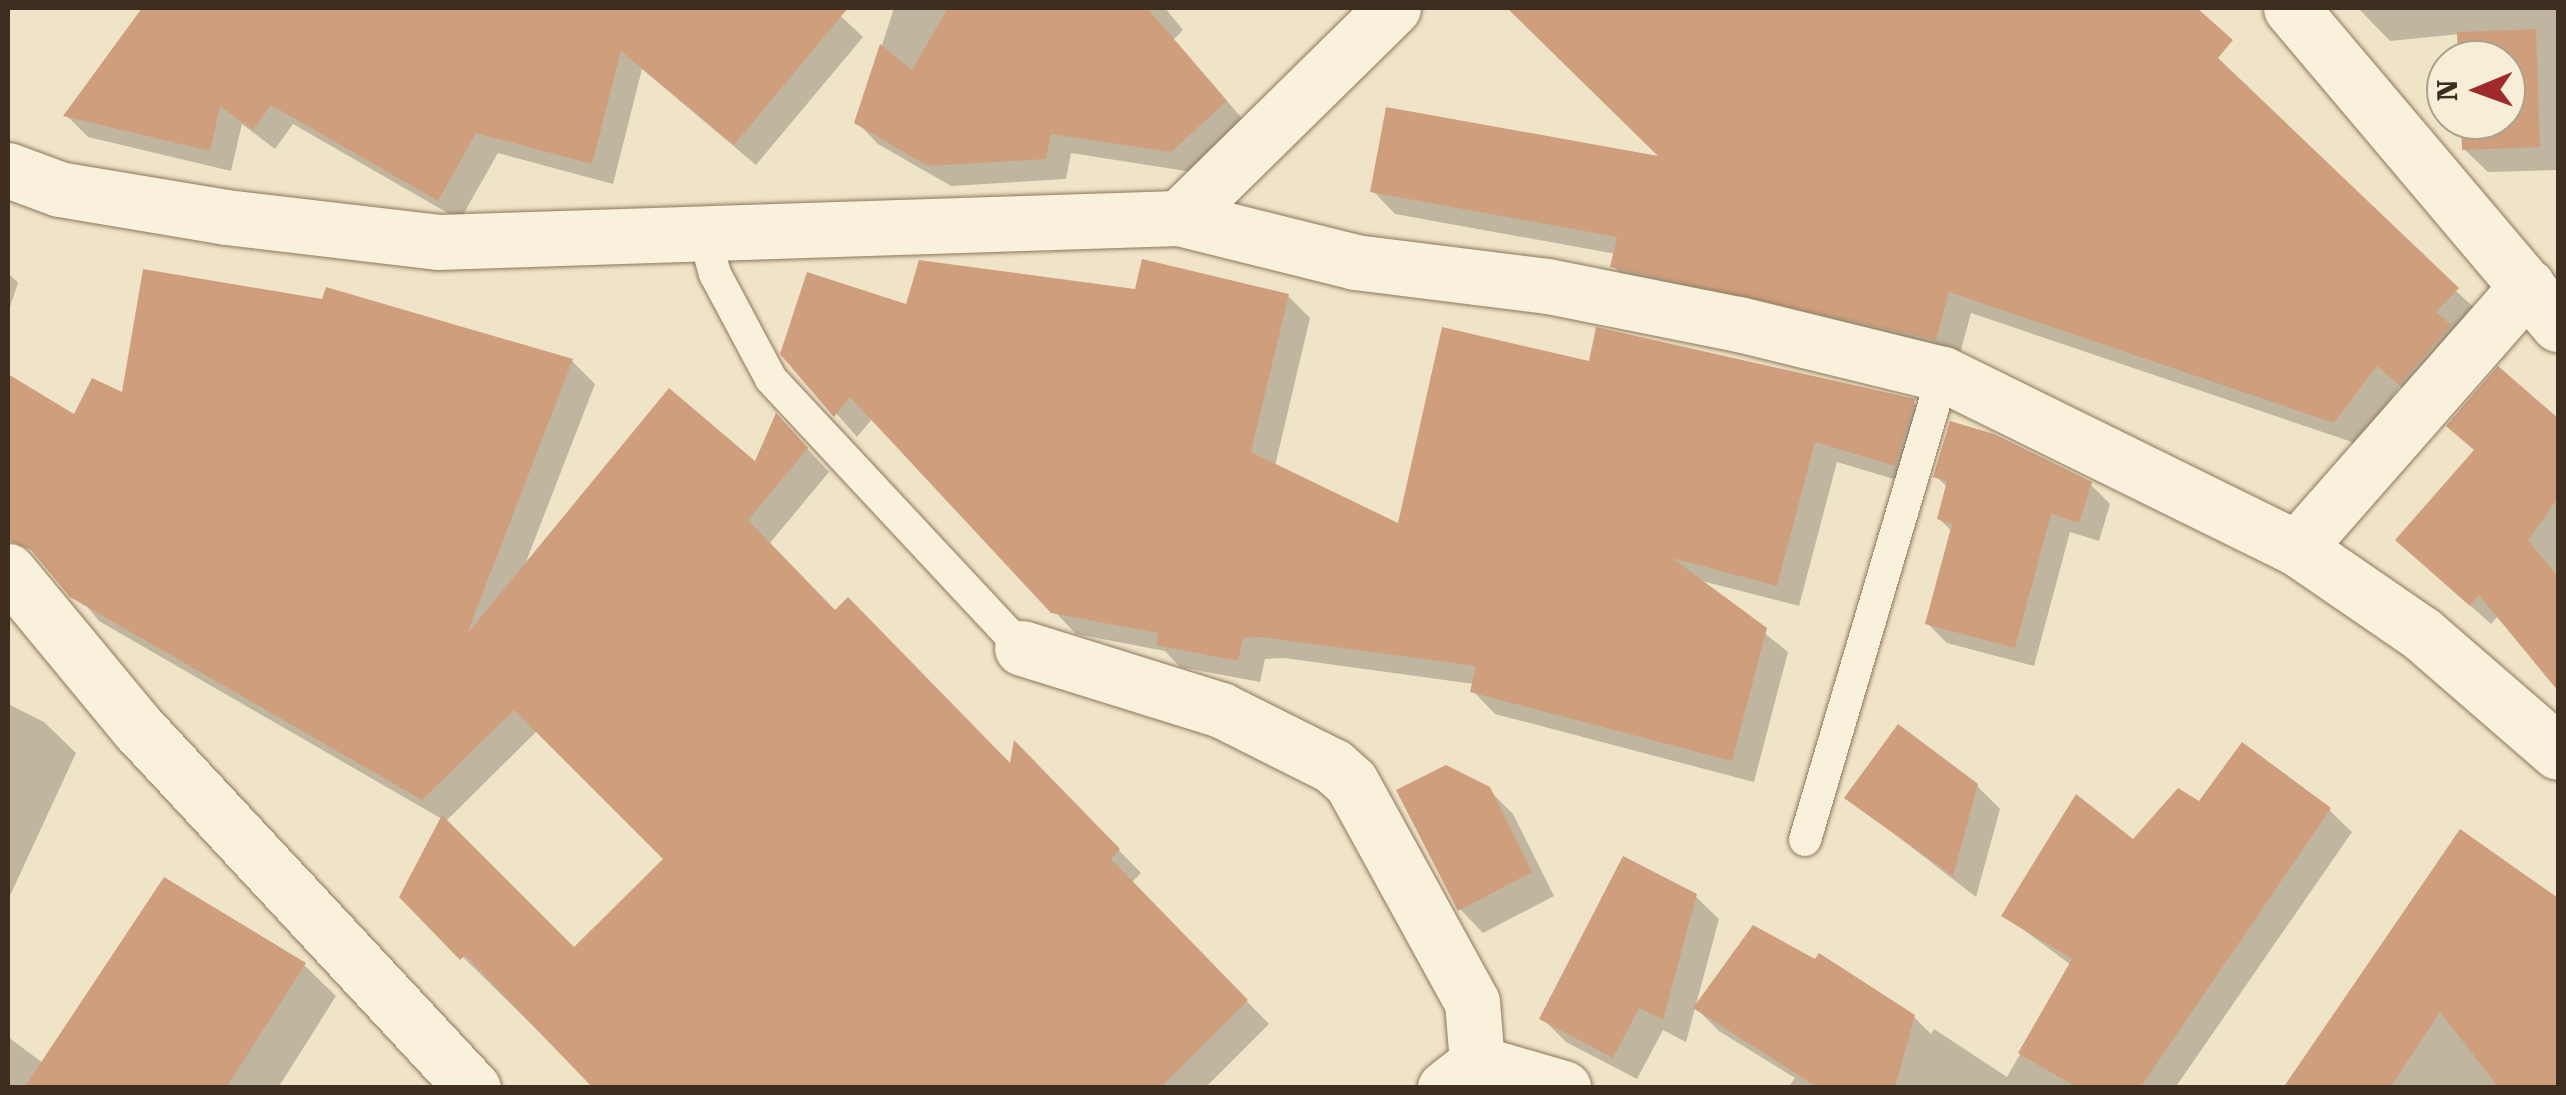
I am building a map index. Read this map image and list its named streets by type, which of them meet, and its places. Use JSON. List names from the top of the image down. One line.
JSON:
{"north":"left"}
